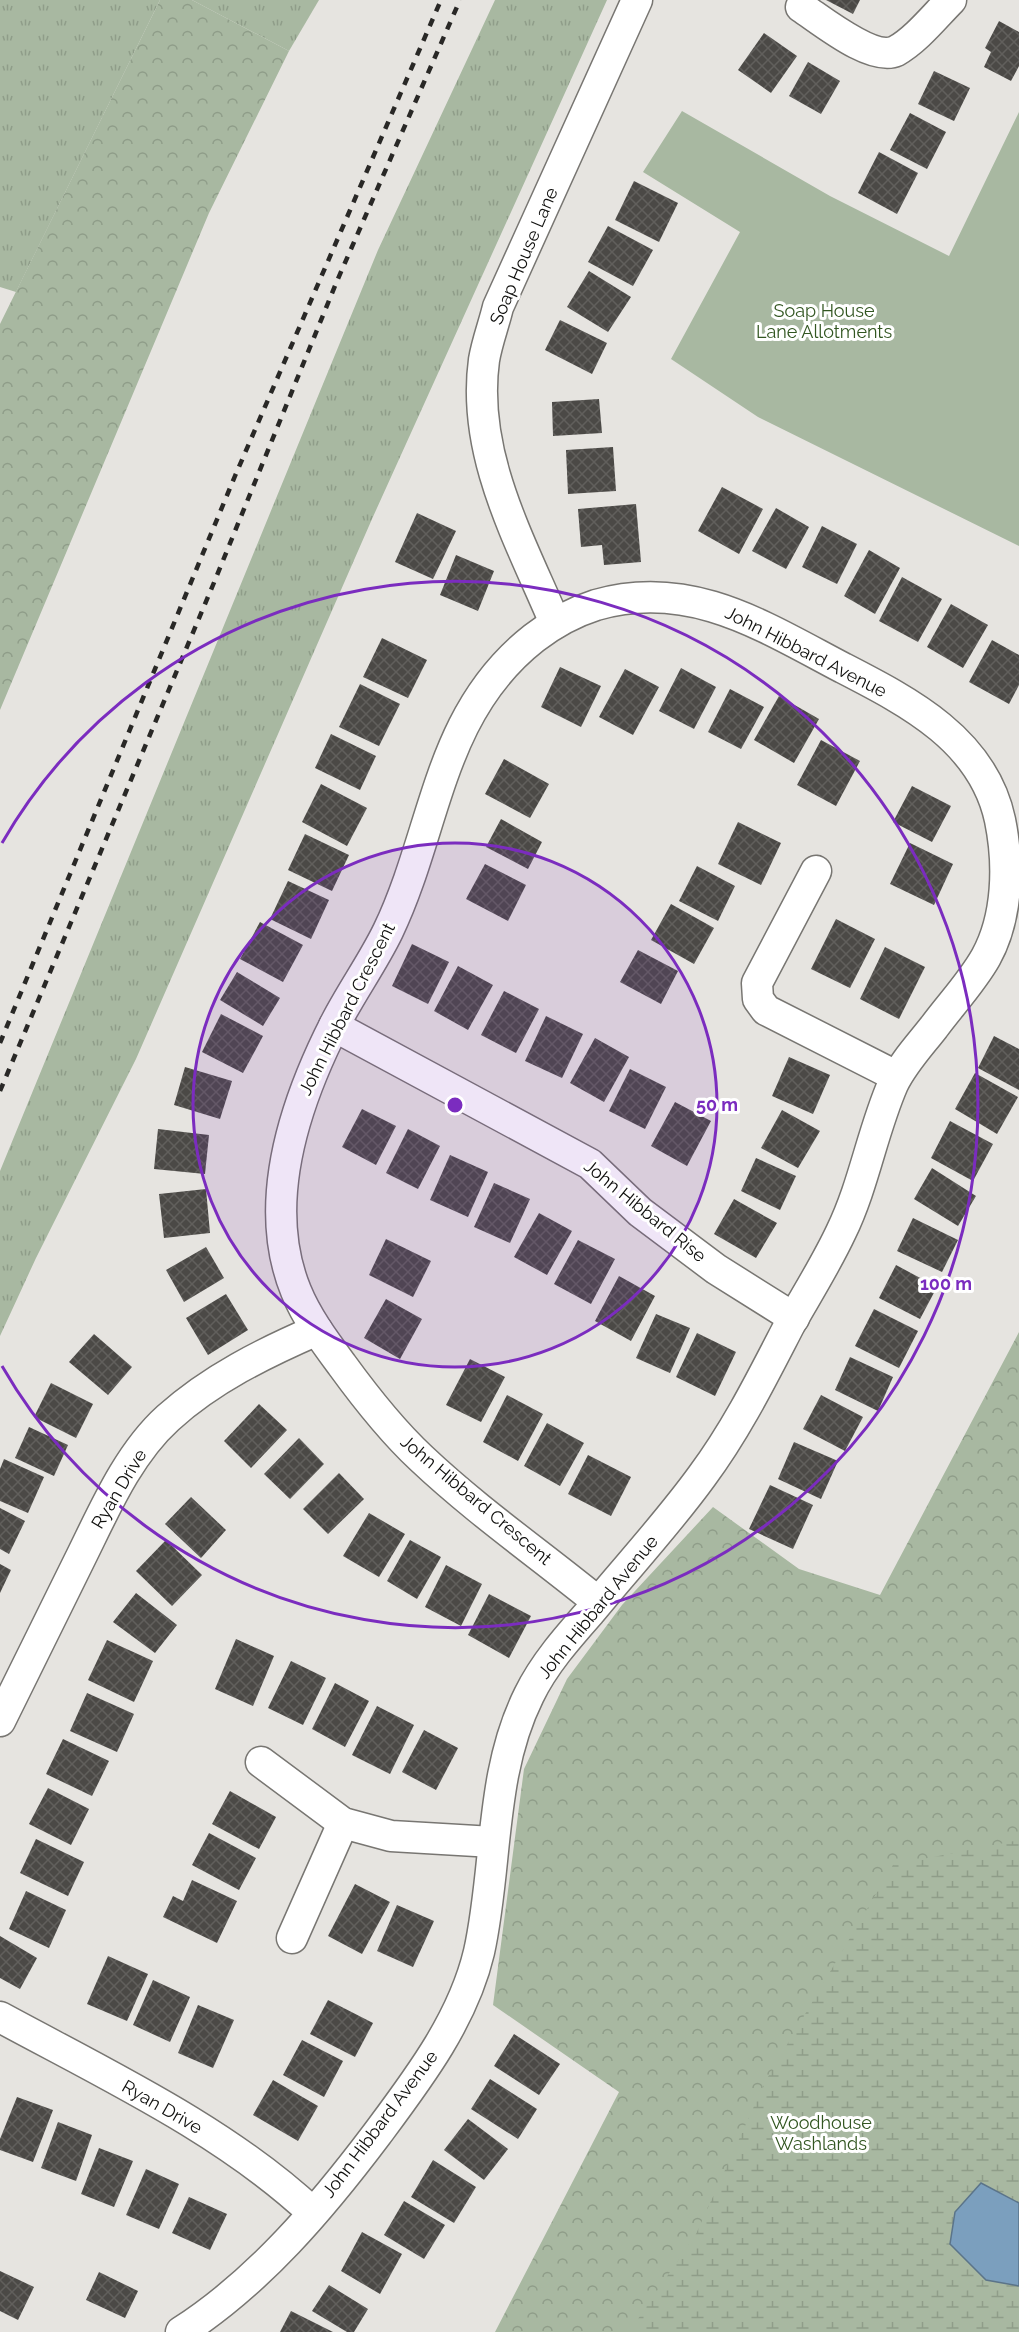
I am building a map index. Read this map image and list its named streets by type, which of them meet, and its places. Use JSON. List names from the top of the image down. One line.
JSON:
{"streets":{"street":["Soap House Lane","John Hibbard Avenue","John Hibbard Crescent","John Hibbard Rise","Ryan Drive"]},"crossings":[["Soap House Lane","John Hibbard Avenue"],["Soap House Lane","John Hibbard Crescent"],["John Hibbard Avenue","John Hibbard Crescent"],["John Hibbard Avenue","John Hibbard Rise"],["John Hibbard Avenue","Ryan Drive"],["John Hibbard Crescent","John Hibbard Rise"],["John Hibbard Crescent","Ryan Drive"]],"parks":["Soap House Lane Allotments","Woodhouse Washlands"],"rings":["50 m","100 m"]}
